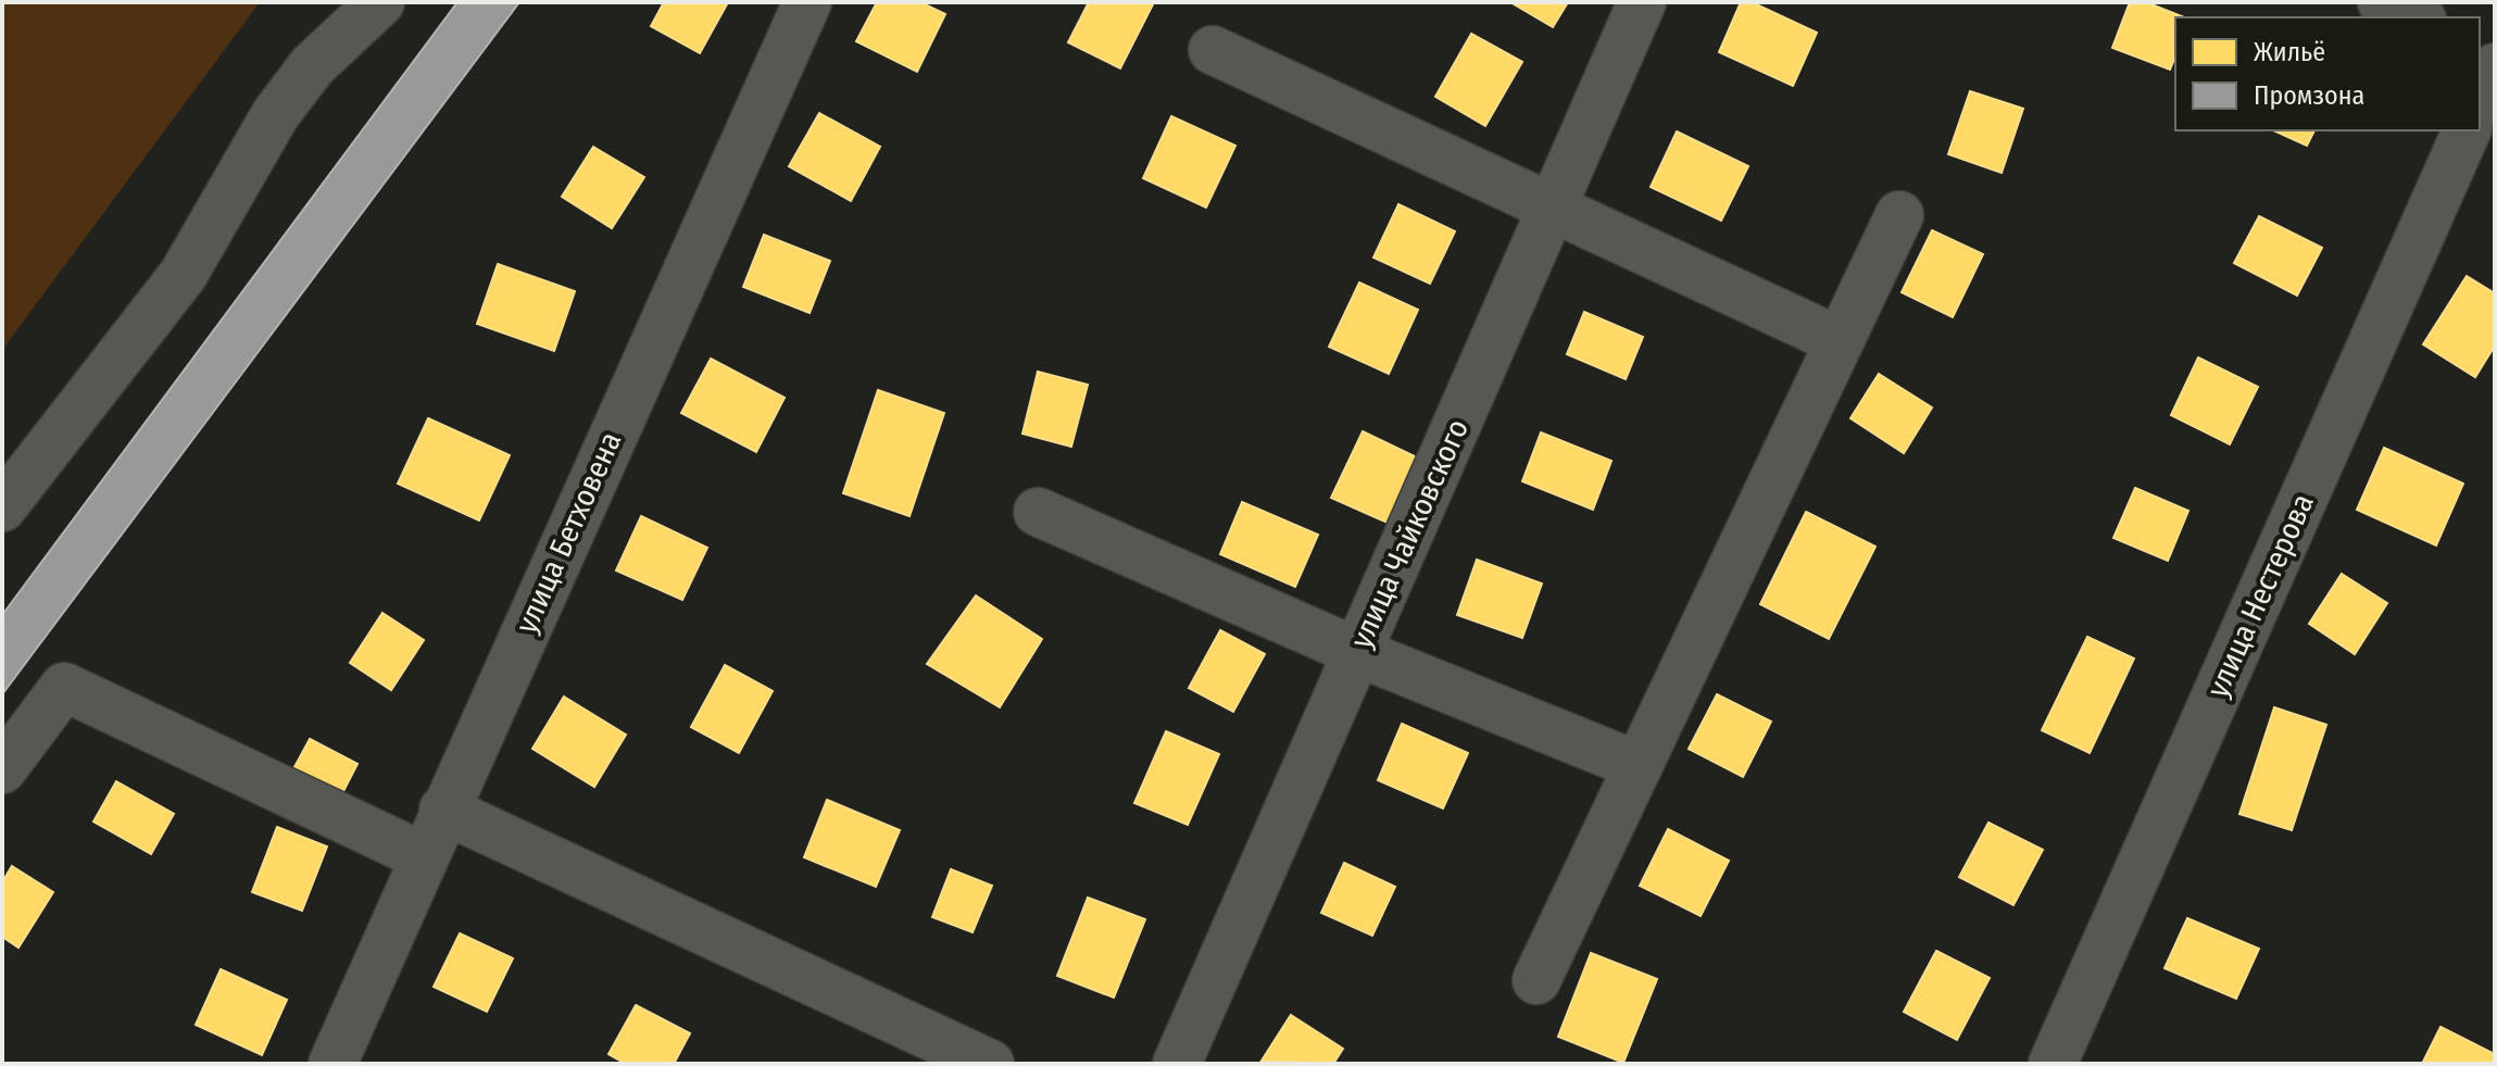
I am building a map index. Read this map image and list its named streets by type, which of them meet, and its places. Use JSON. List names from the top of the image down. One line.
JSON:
{"streets":{"street":["улица Бетховена","улица Чайковского","улица Нестерова"]},"legend":["Жильё","Промзона"]}
